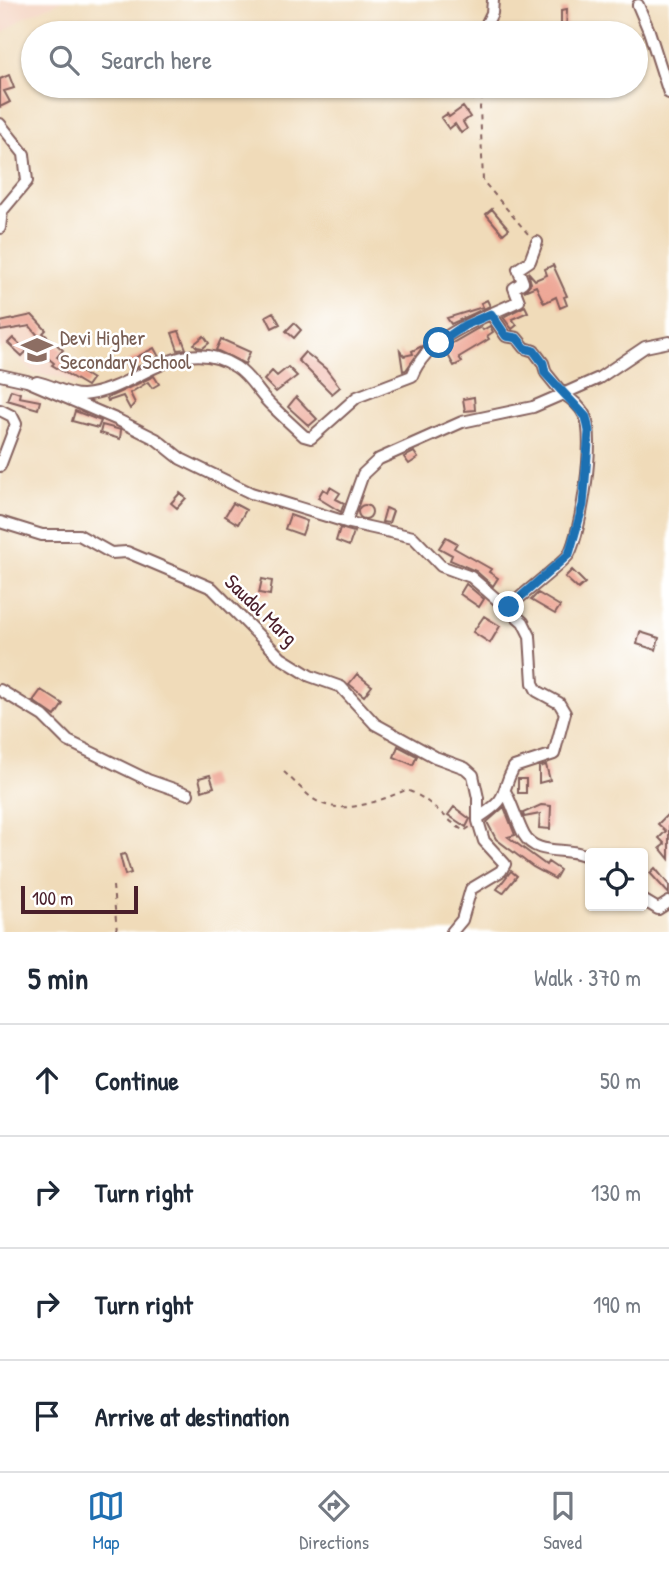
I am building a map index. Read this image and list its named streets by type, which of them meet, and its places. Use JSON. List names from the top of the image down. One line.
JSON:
{"streets":{"street":["Saudol Marg"]},"places":{"school or university":["Devi Higher Secondary School"]},"scale_bar":"100 m","page":{"search":"Search here","scale":"100 m","heading":["5 min","Walk · 370 m"],"list":[["Continue","50 m"],["Turn right","130 m"],["Turn right","190 m"],"Arrive at destination"],"nav":["Map","Directions","Saved"]}}
